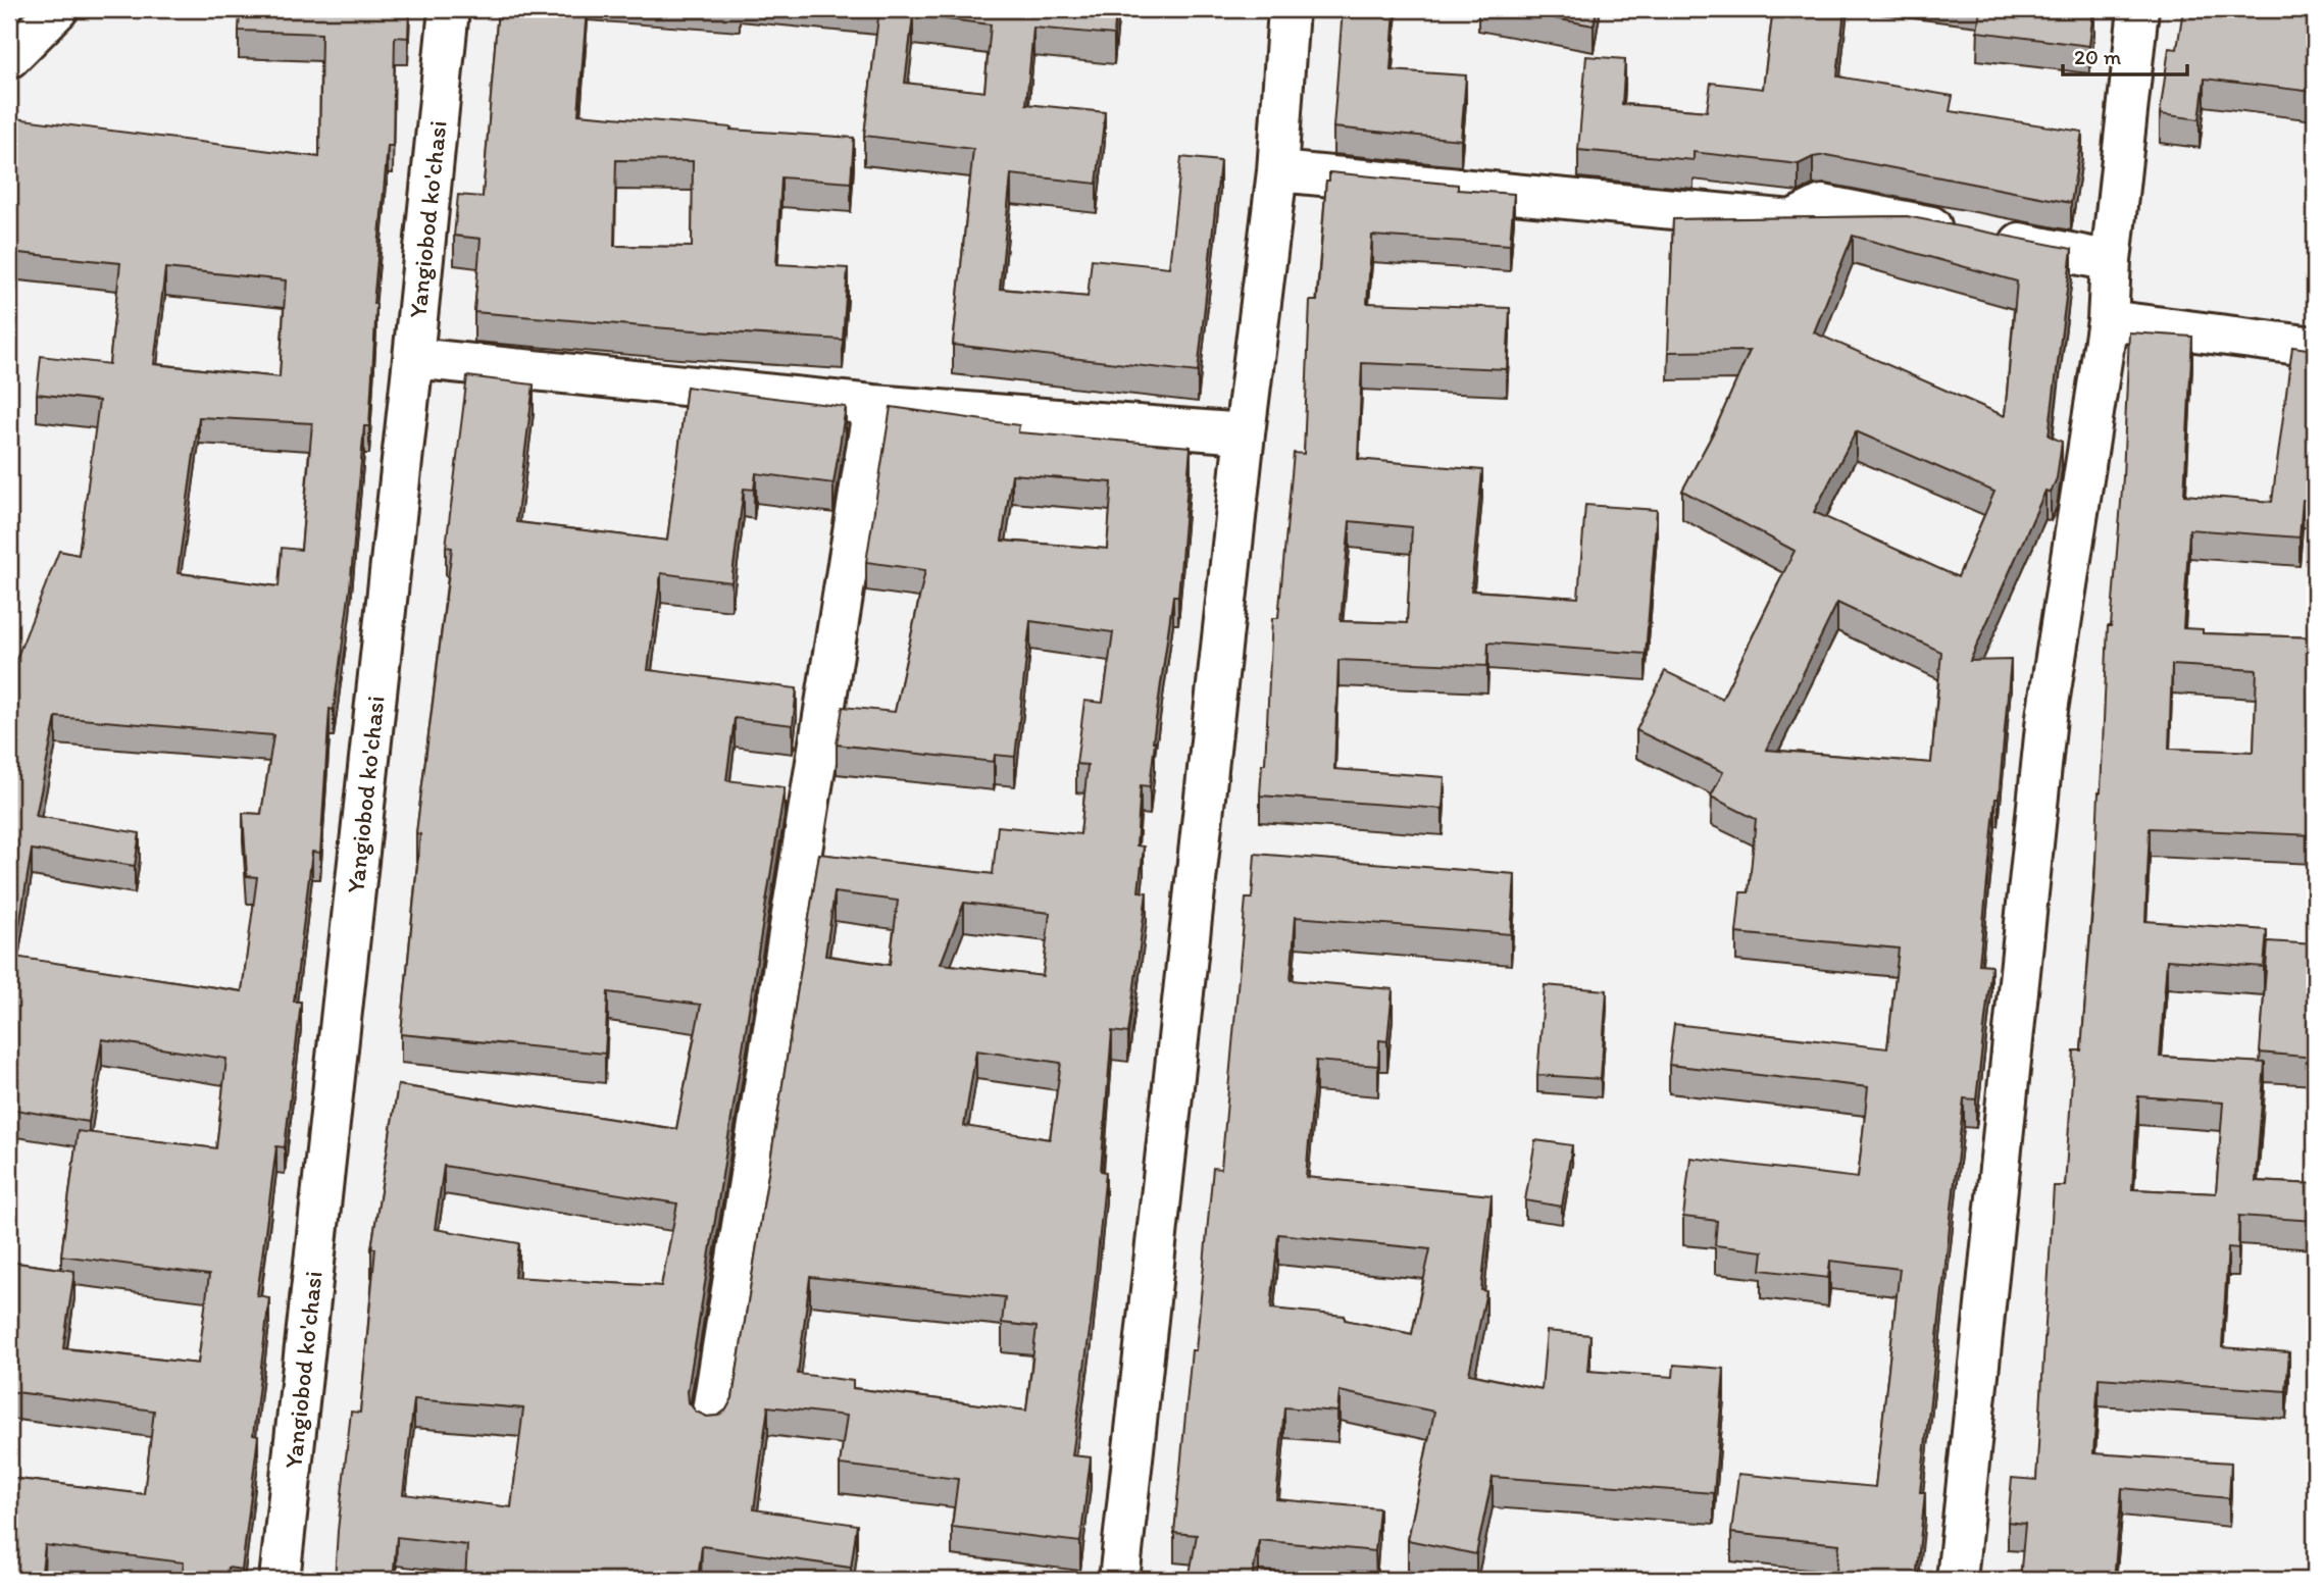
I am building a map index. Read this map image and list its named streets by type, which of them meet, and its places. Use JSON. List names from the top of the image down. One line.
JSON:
{"streets":{"street":["Yangiobod ko'chasi"]},"scale_bar":"20 m"}
